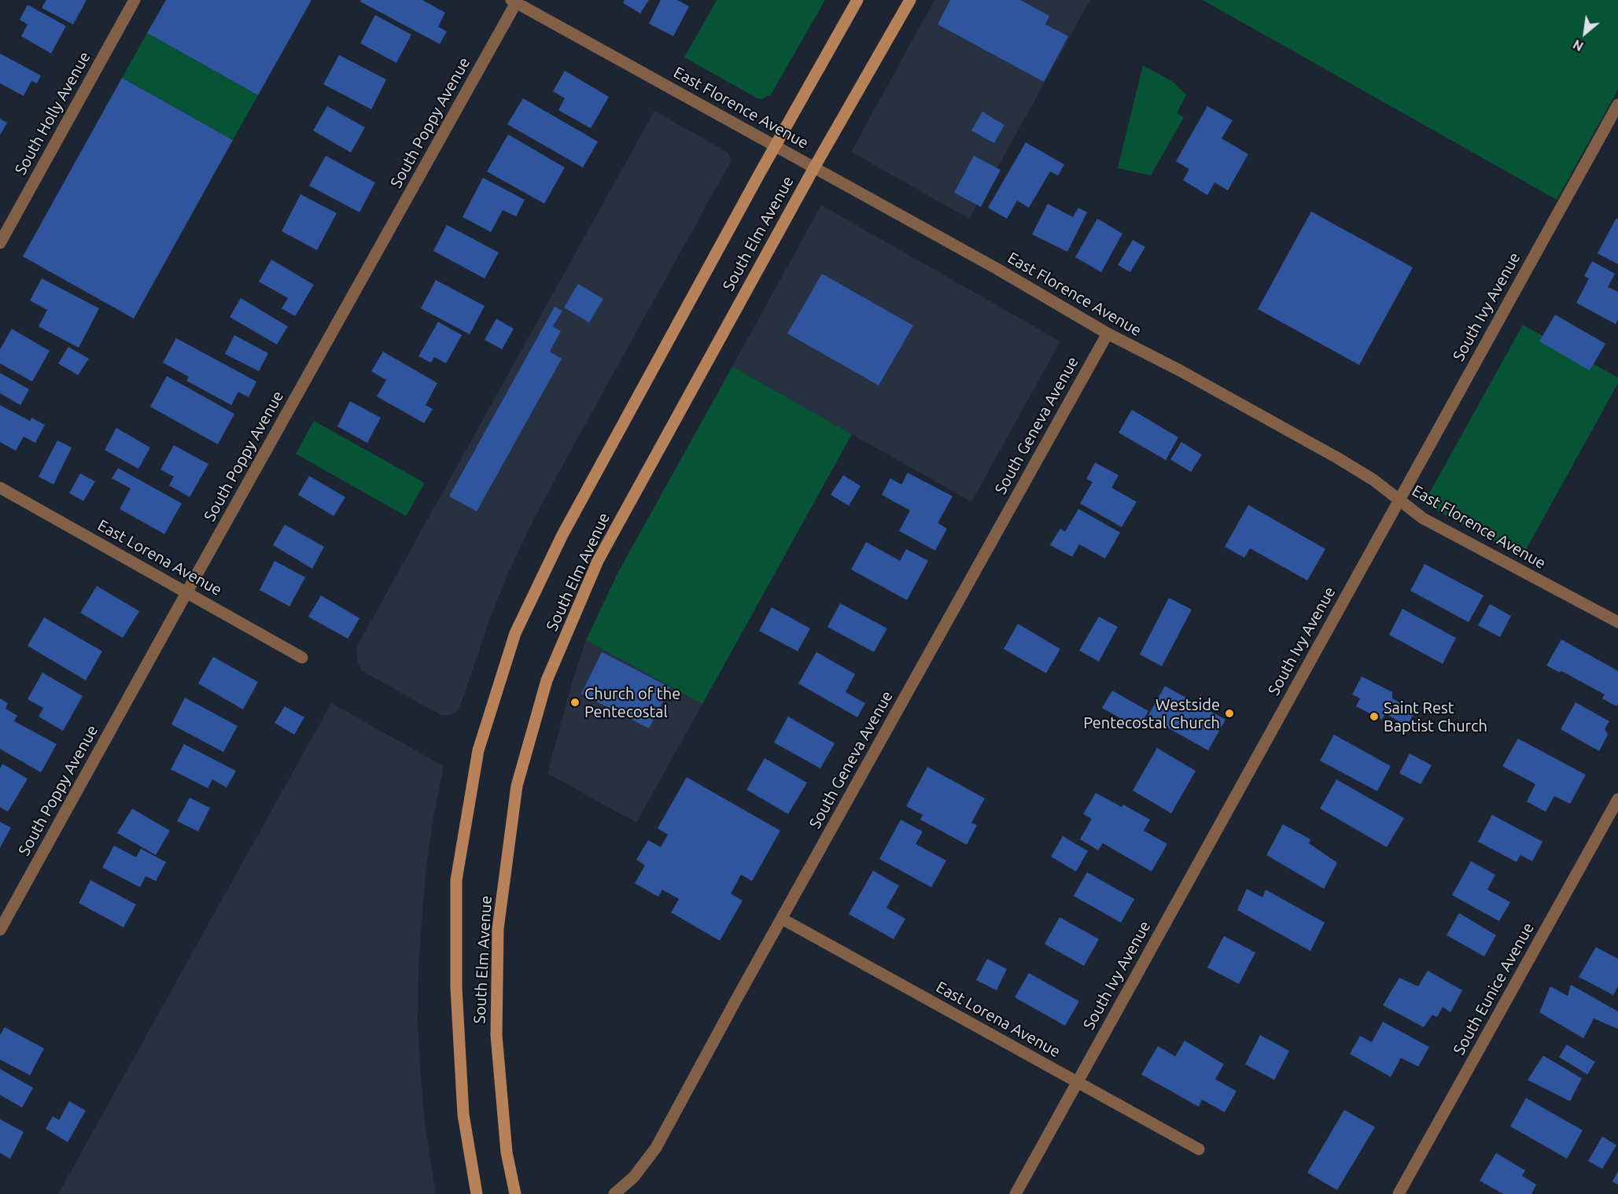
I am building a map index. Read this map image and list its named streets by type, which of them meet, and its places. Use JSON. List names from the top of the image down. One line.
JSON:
{"streets":{"main road":["South Elm Avenue"],"street":["East Florence Avenue","South Holly Avenue","South Poppy Avenue","South Ivy Avenue","South Geneva Avenue","East Lorena Avenue","South Eunice Avenue"]},"crossings":[["East Florence Avenue","South Poppy Avenue"],["East Florence Avenue","South Elm Avenue"],["East Florence Avenue","South Ivy Avenue"],["East Florence Avenue","South Geneva Avenue"],["South Poppy Avenue","East Lorena Avenue"],["South Ivy Avenue","East Lorena Avenue"],["South Geneva Avenue","East Lorena Avenue"]],"places":["Church of the Pentecostal","Westside Pentecostal Church","Saint Rest Baptist Church"],"north":"bottom left"}
